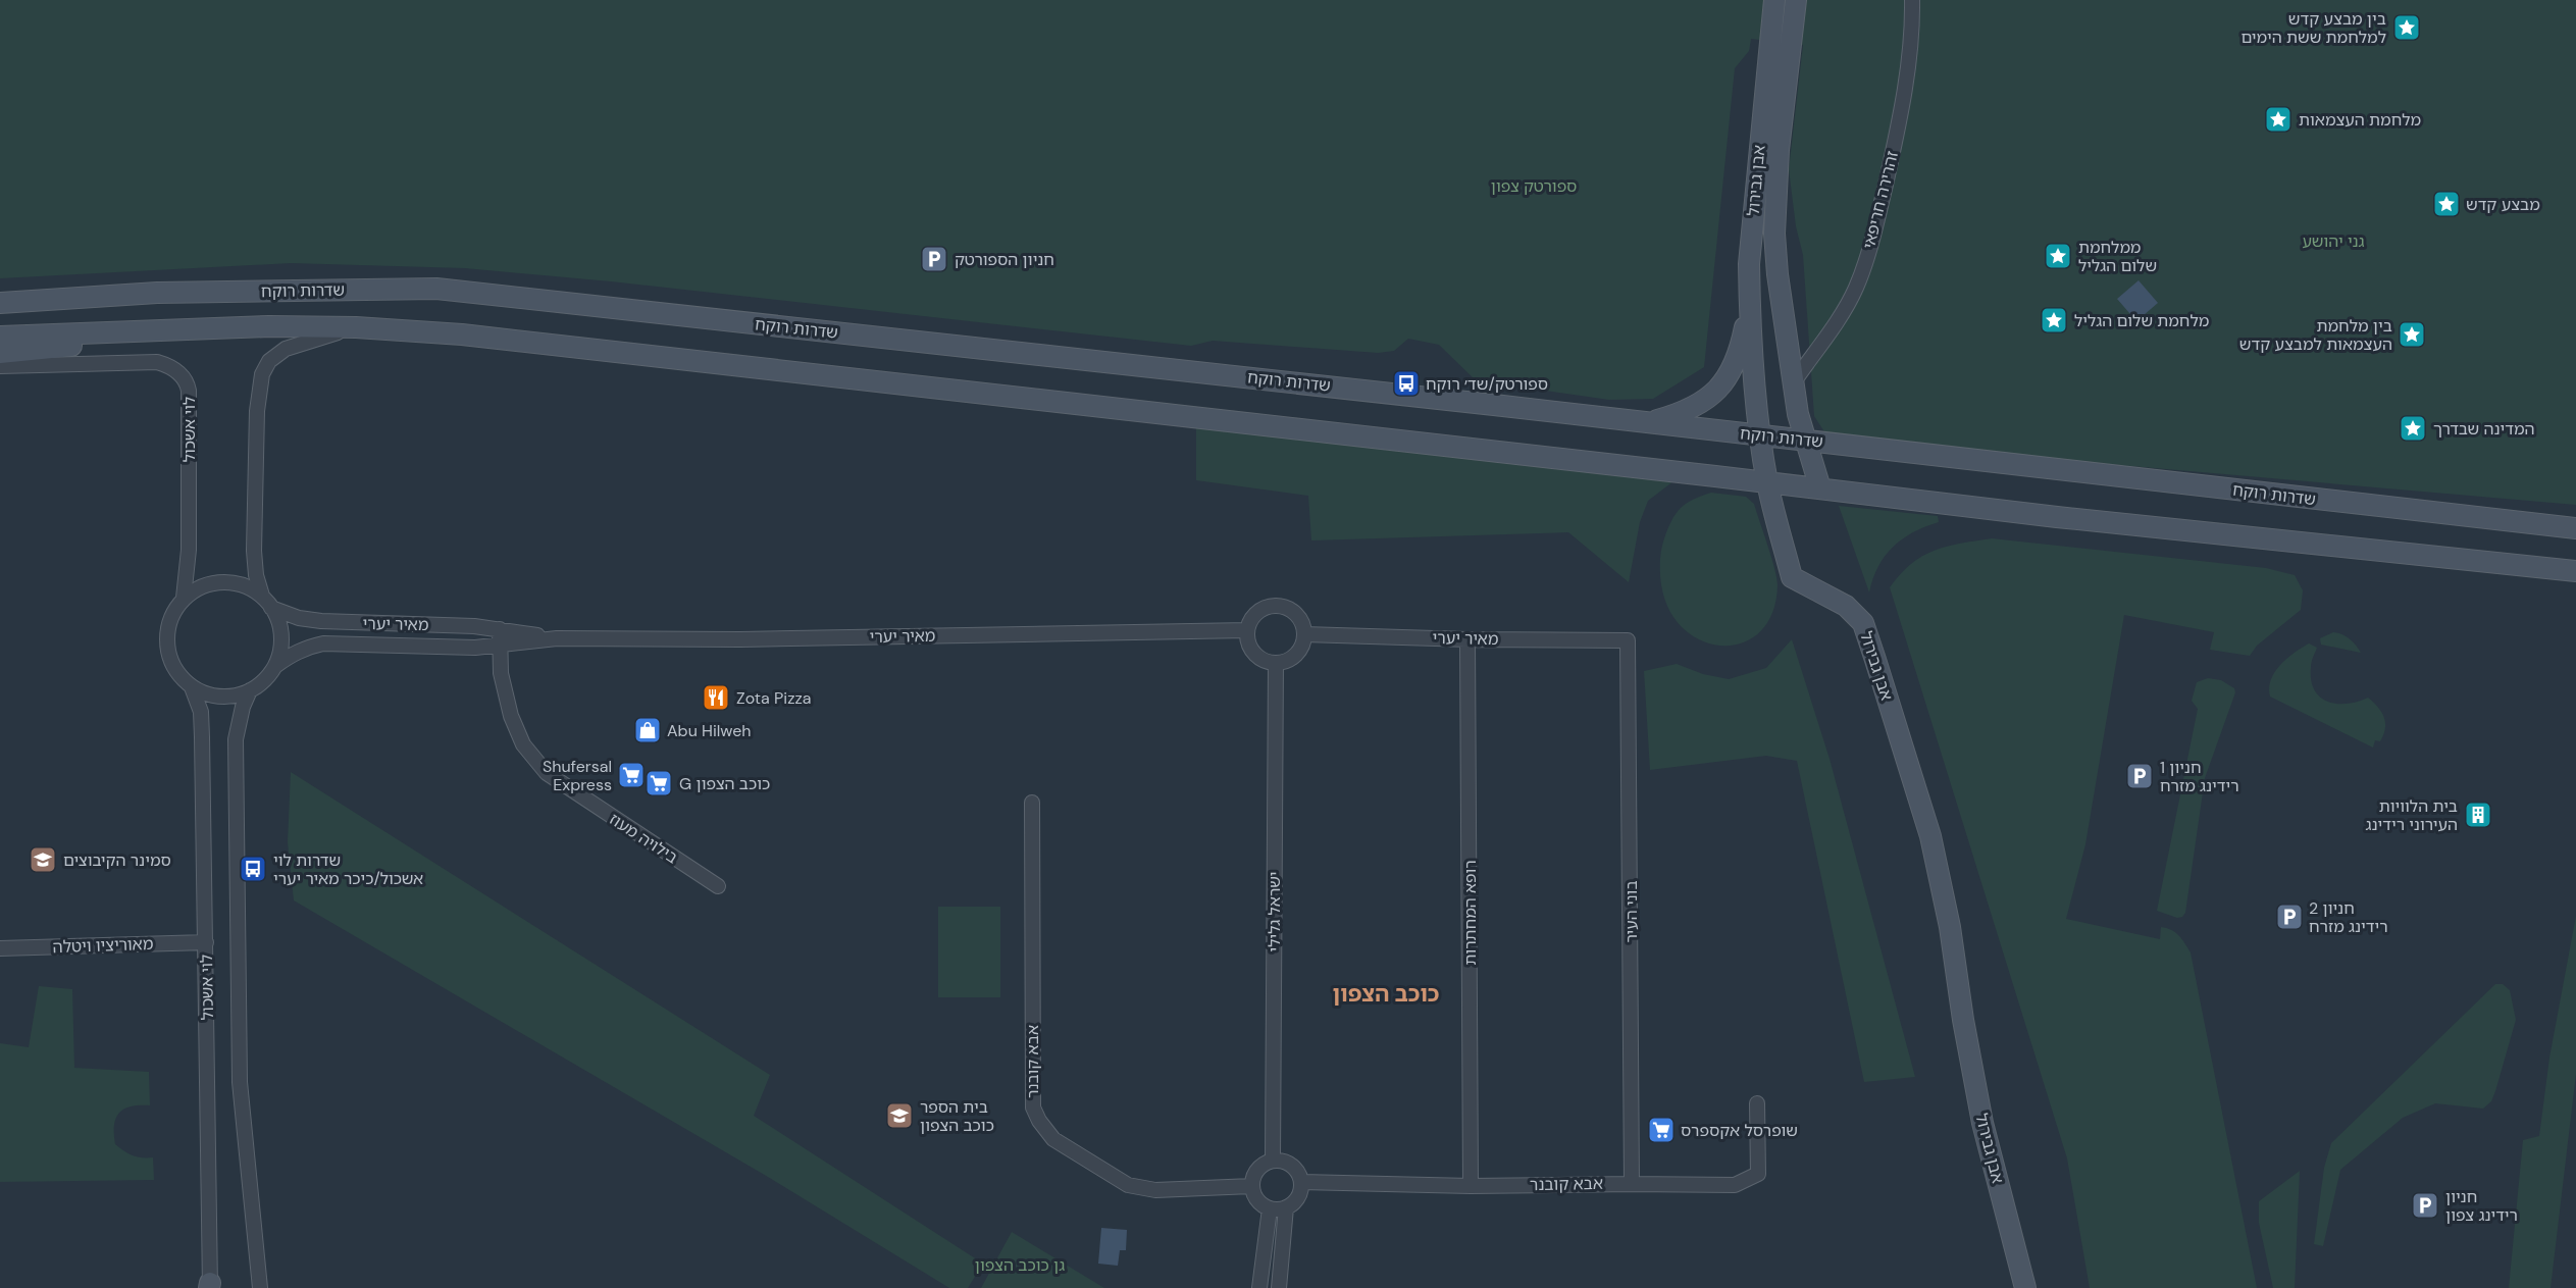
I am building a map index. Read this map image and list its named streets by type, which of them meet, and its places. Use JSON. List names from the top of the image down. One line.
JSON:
{"streets":{"main road":["אבן גבירול","שדרות רוקח"],"street":["זהרירה חריפאי","לוי אשכול","מאיר יערי","בילויה מעוז","ישראל גלילי","בוני העיר","רופא המחתרות","מאוריציו ויטלה","אבא קובנר"]},"crossings":[["אבן גבירול","זהרירה חריפאי"],["אבן גבירול","שדרות רוקח"],["לוי אשכול","מאיר יערי"],["לוי אשכול","מאוריציו ויטלה"],["מאיר יערי","בילויה מעוז"],["מאיר יערי","ישראל גלילי"],["מאיר יערי","בוני העיר"],["מאיר יערי","רופא המחתרות"],["ישראל גלילי","אבא קובנר"],["בוני העיר","אבא קובנר"],["רופא המחתרות","אבא קובנר"]],"districts":["כוכב הצפון"],"parks":["ספורטק צפון","גני יהושע","גן כוכב הצפון"],"places":{"place":["בין מבצע קדש למלחמת ששת הימים","מלחמת העצמאות","מבצע קדש","ממלחמת שלום הגליל","מלחמת שלום הגליל","בין מלחמת העצמאות למבצע קדש","המדינה שבדרך"],"parking":["חניון הספורטק","1 חניון רידינג מזרח","2 חניון רידינג מזרח","חניון רידינג צפון"],"bus stop":["ספורטק/שד׳ רוקח","שדרות לוי אשכול/כיכר מאיר יערי"],"restaurant":["Zota Pizza"],"shop":["Abu Hilweh"],"supermarket":["Shufersal Express","G כוכב הצפון","שופרסל אקספרס"],"building":["בית הלוויות העירוני רידינג"],"school or university":["סמינר הקיבוצים","בית הספר כוכב הצפון"]}}
